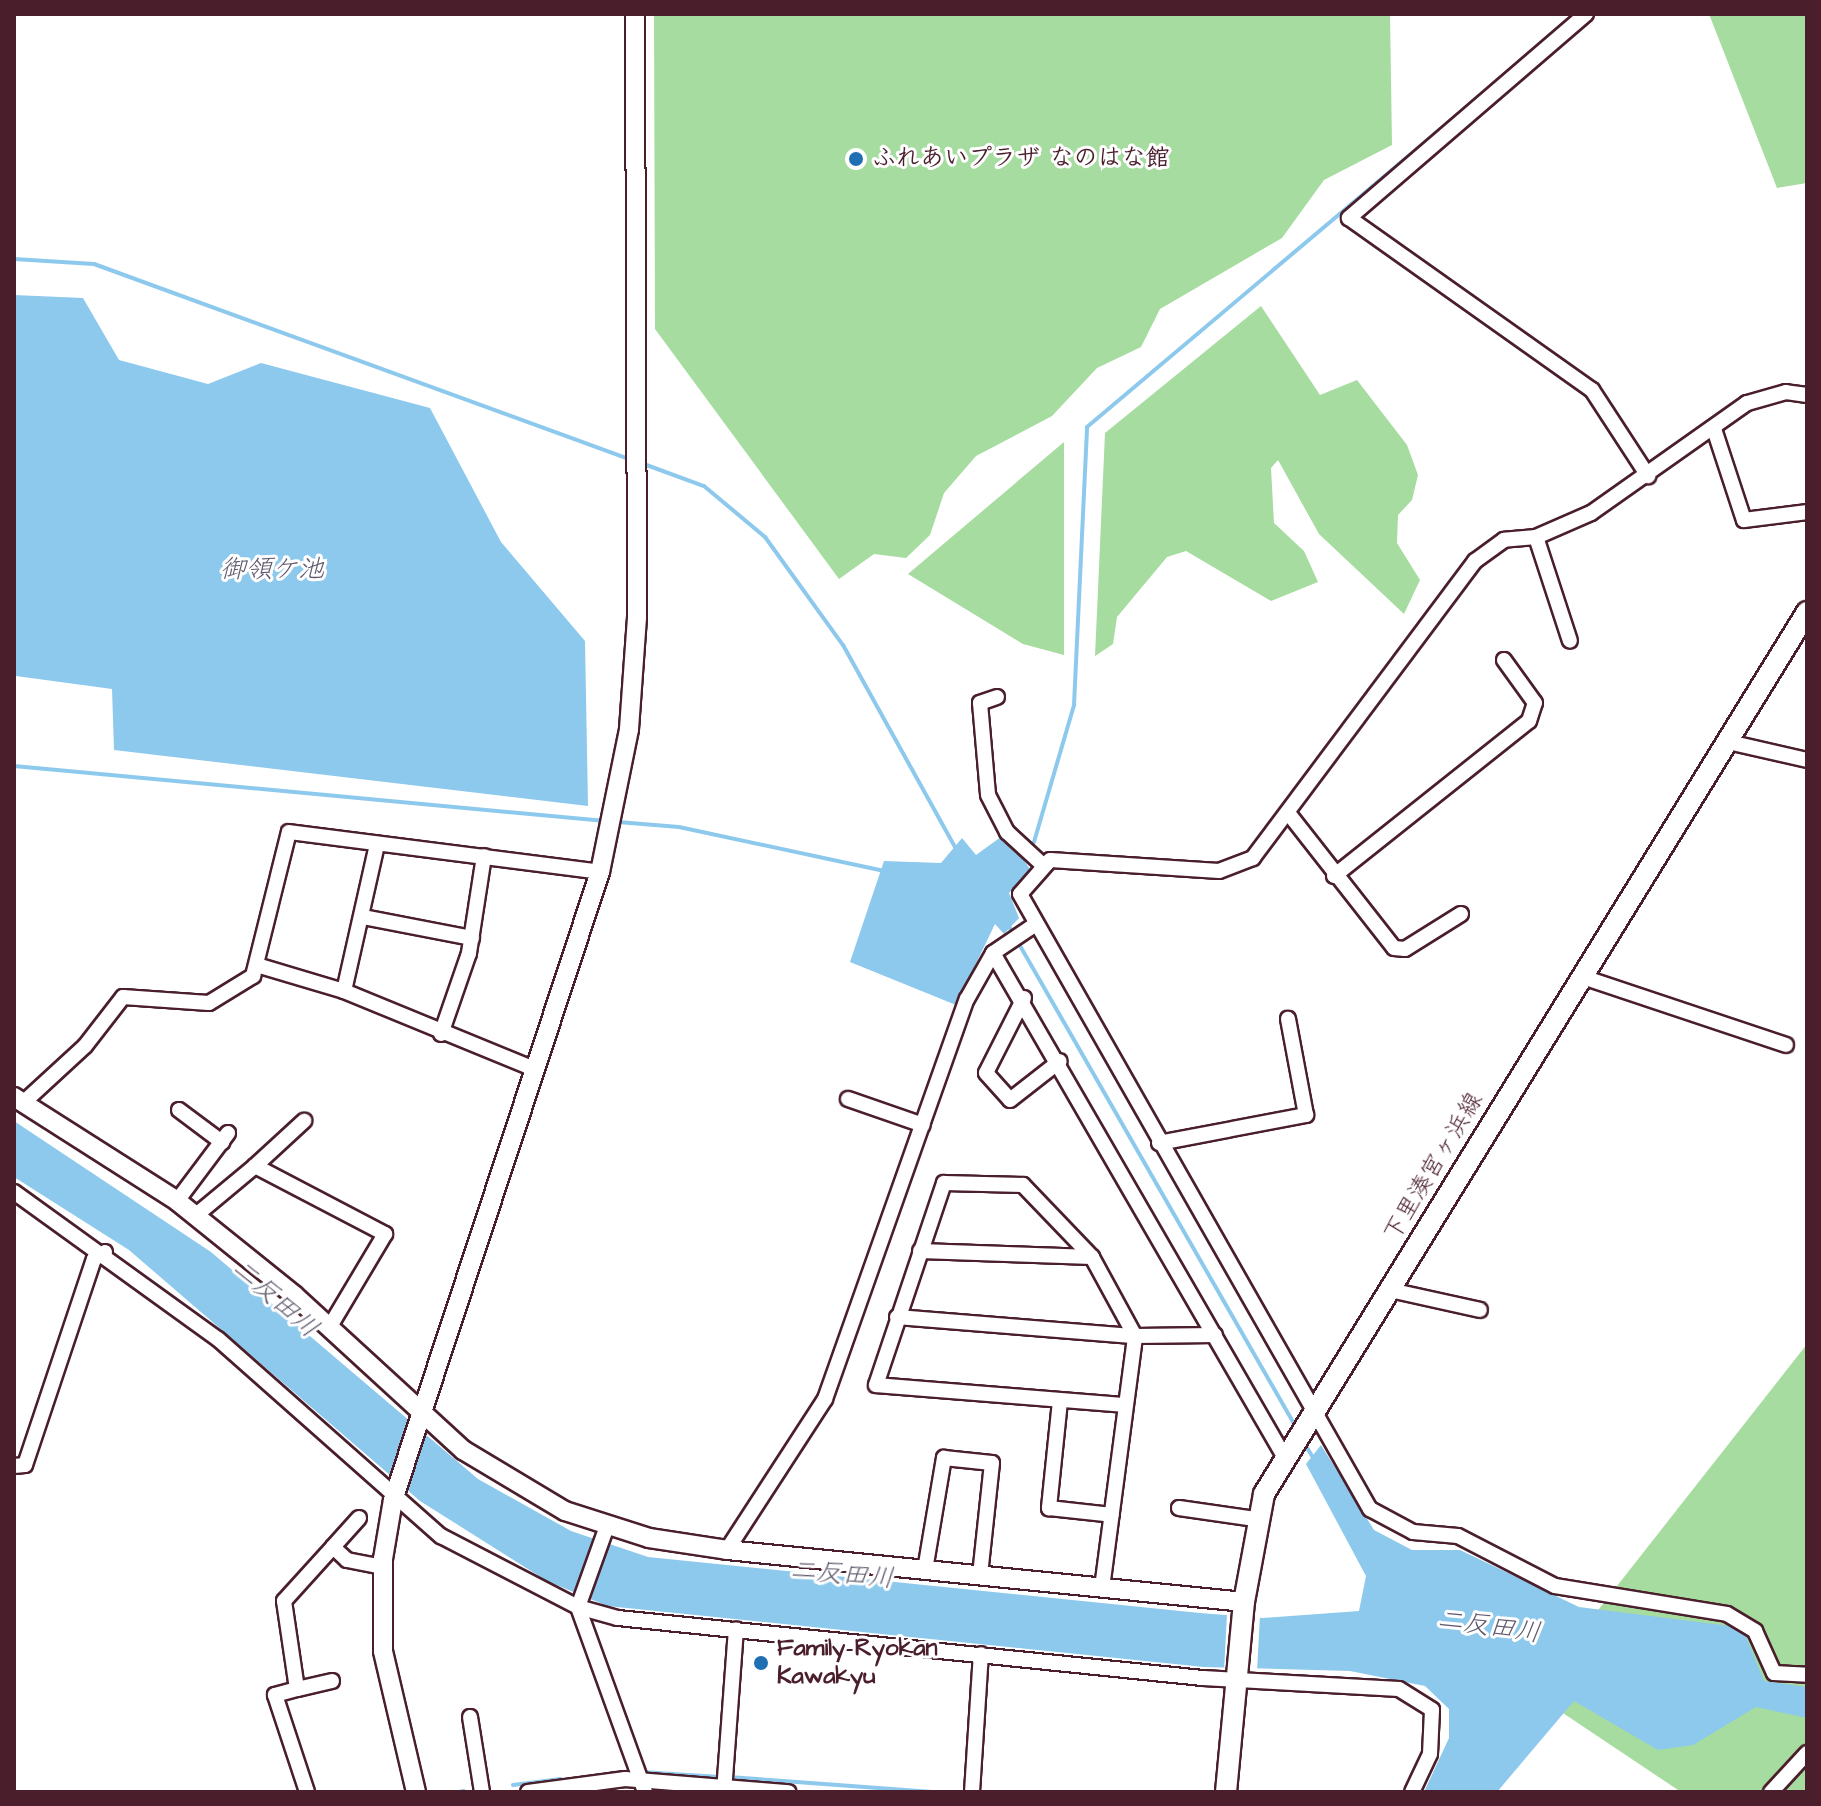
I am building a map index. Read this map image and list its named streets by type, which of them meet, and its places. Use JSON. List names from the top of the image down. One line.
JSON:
{"streets":{"main road":["下里湊宮ヶ浜線"]},"water":["御領ケ池","二反田川"],"places":["ふれあいプラザ なのはな館","Family Ryokan Kawakyu"]}
